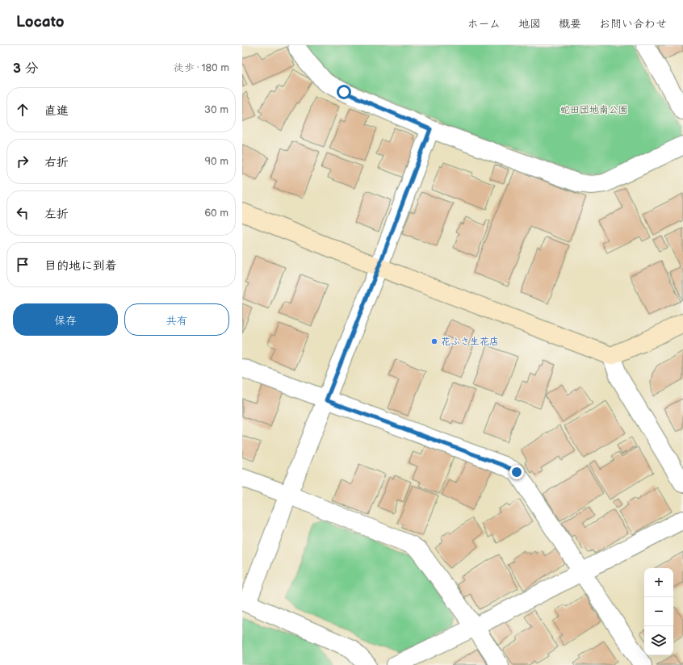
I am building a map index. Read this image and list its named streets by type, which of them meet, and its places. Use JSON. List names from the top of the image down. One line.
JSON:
{"parks":["蛇田団地南公園"],"places":["花ふさ生花店"],"page":{"header":"Locato","nav":["ホーム","地図","概要","お問い合わせ"],"heading":["3 分","徒歩 · 180 m"],"list":[["直進","30 m"],["右折","90 m"],["左折","60 m"],"目的地に到着"],"buttons":["保存","共有"],"map_buttons":["+","−"]}}
